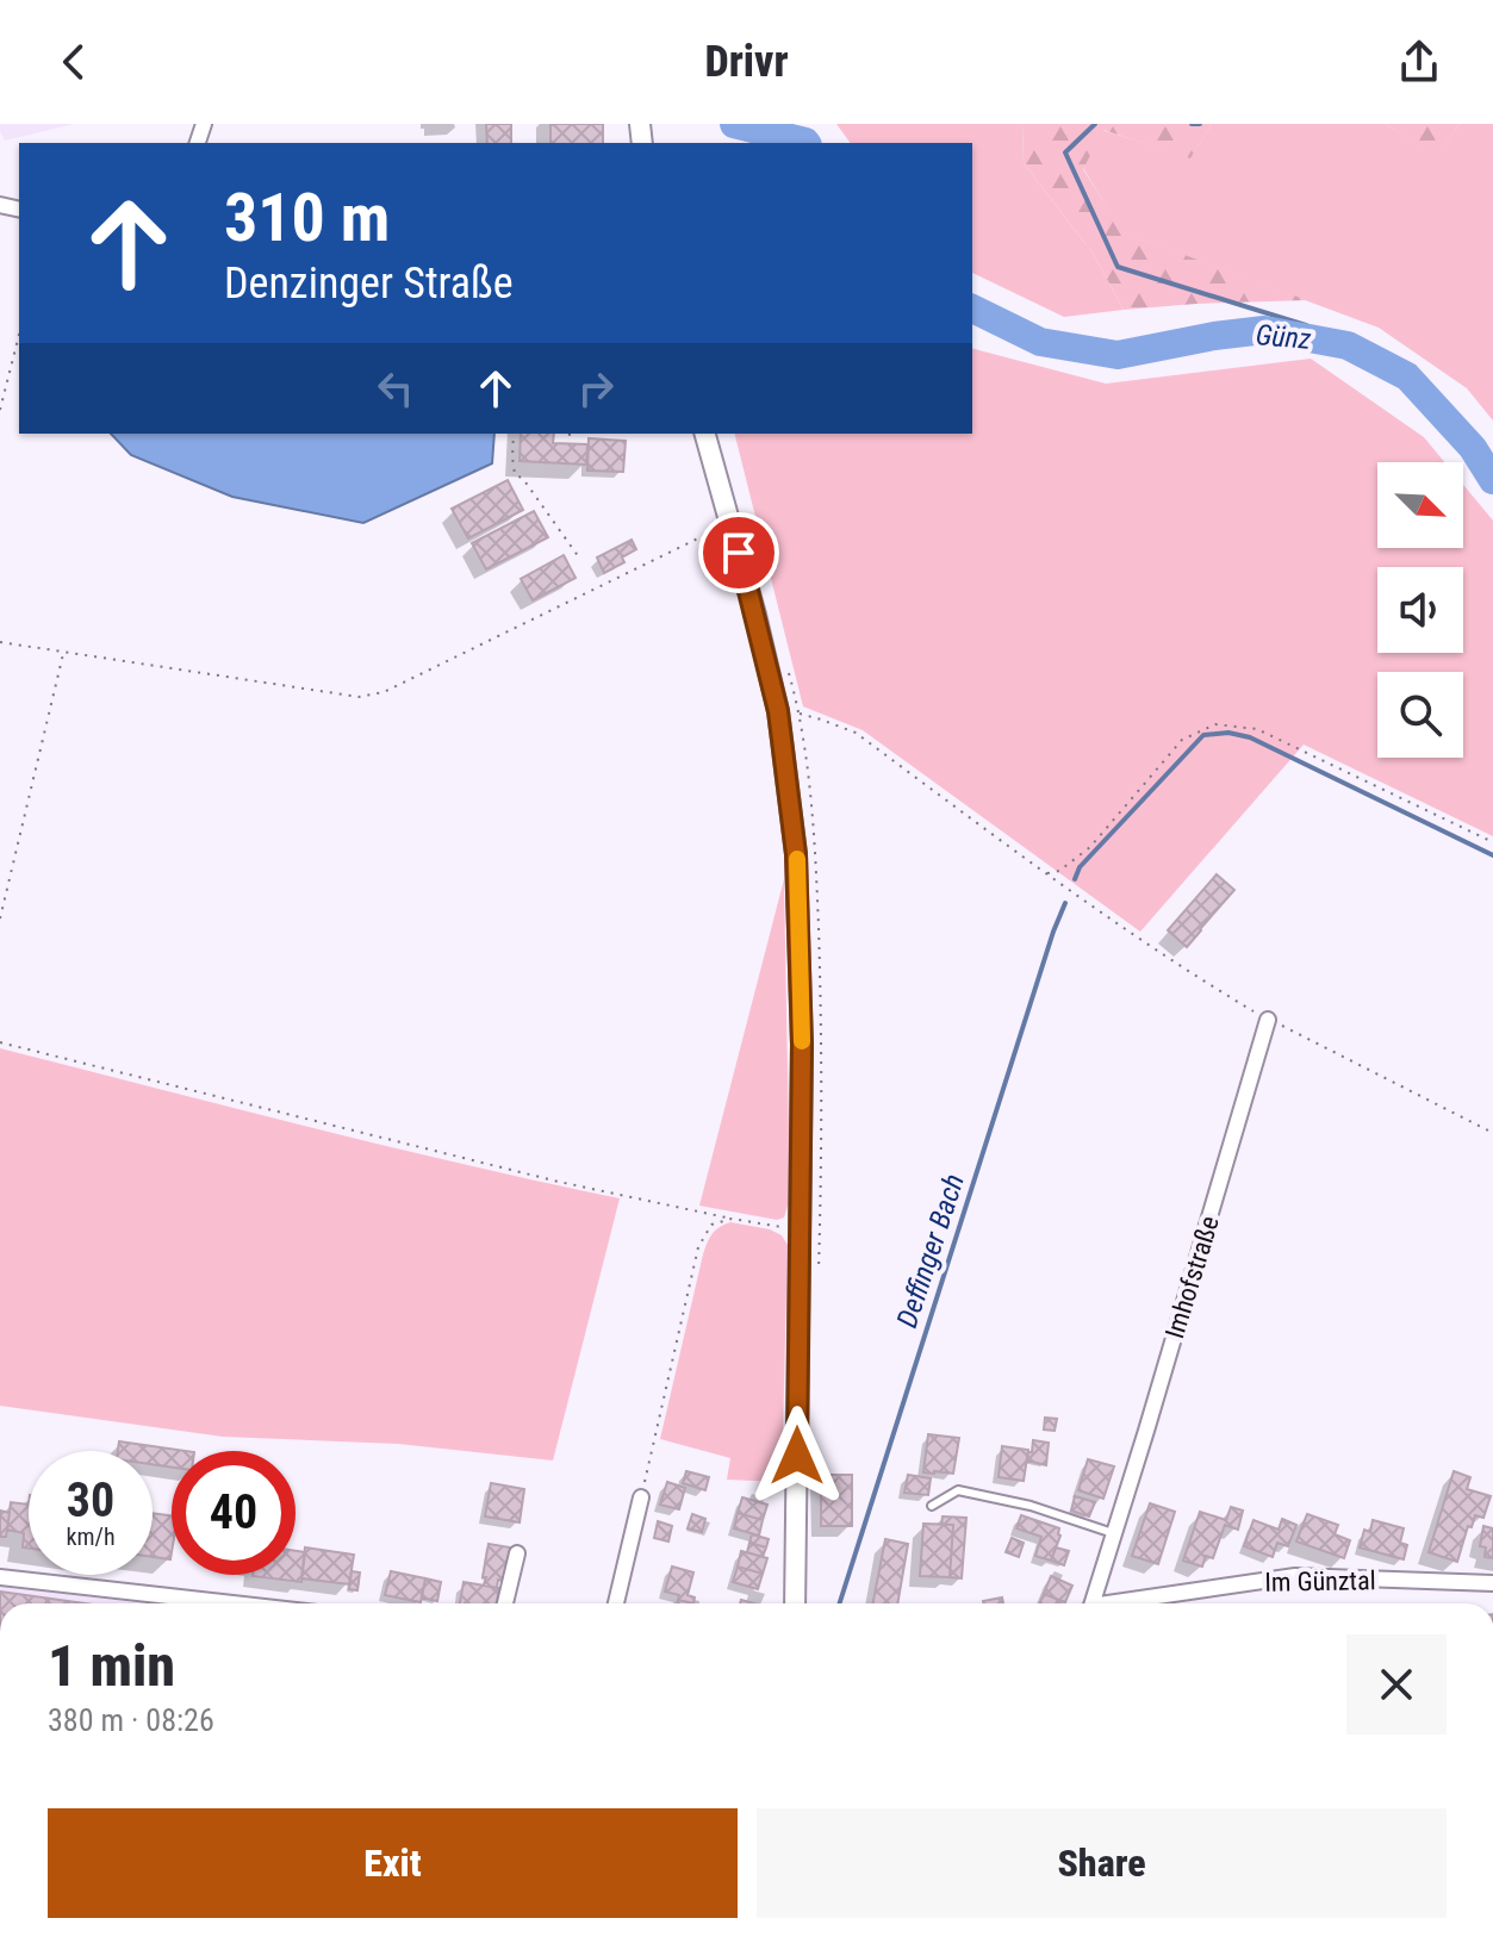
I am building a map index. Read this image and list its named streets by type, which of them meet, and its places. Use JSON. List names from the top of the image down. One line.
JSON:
{"streets":{"street":["Imhofstraße","Im Günztal"]},"water":["Günz","Deffinger Bach"],"north":"bottom right","page":{"header":"Drivr","turn":["310 m","Denzinger Straße"],"speed":"30 km/h","limit":"40","heading":["1 min","380 m · 08:26"],"buttons":["Exit","Share"]}}
